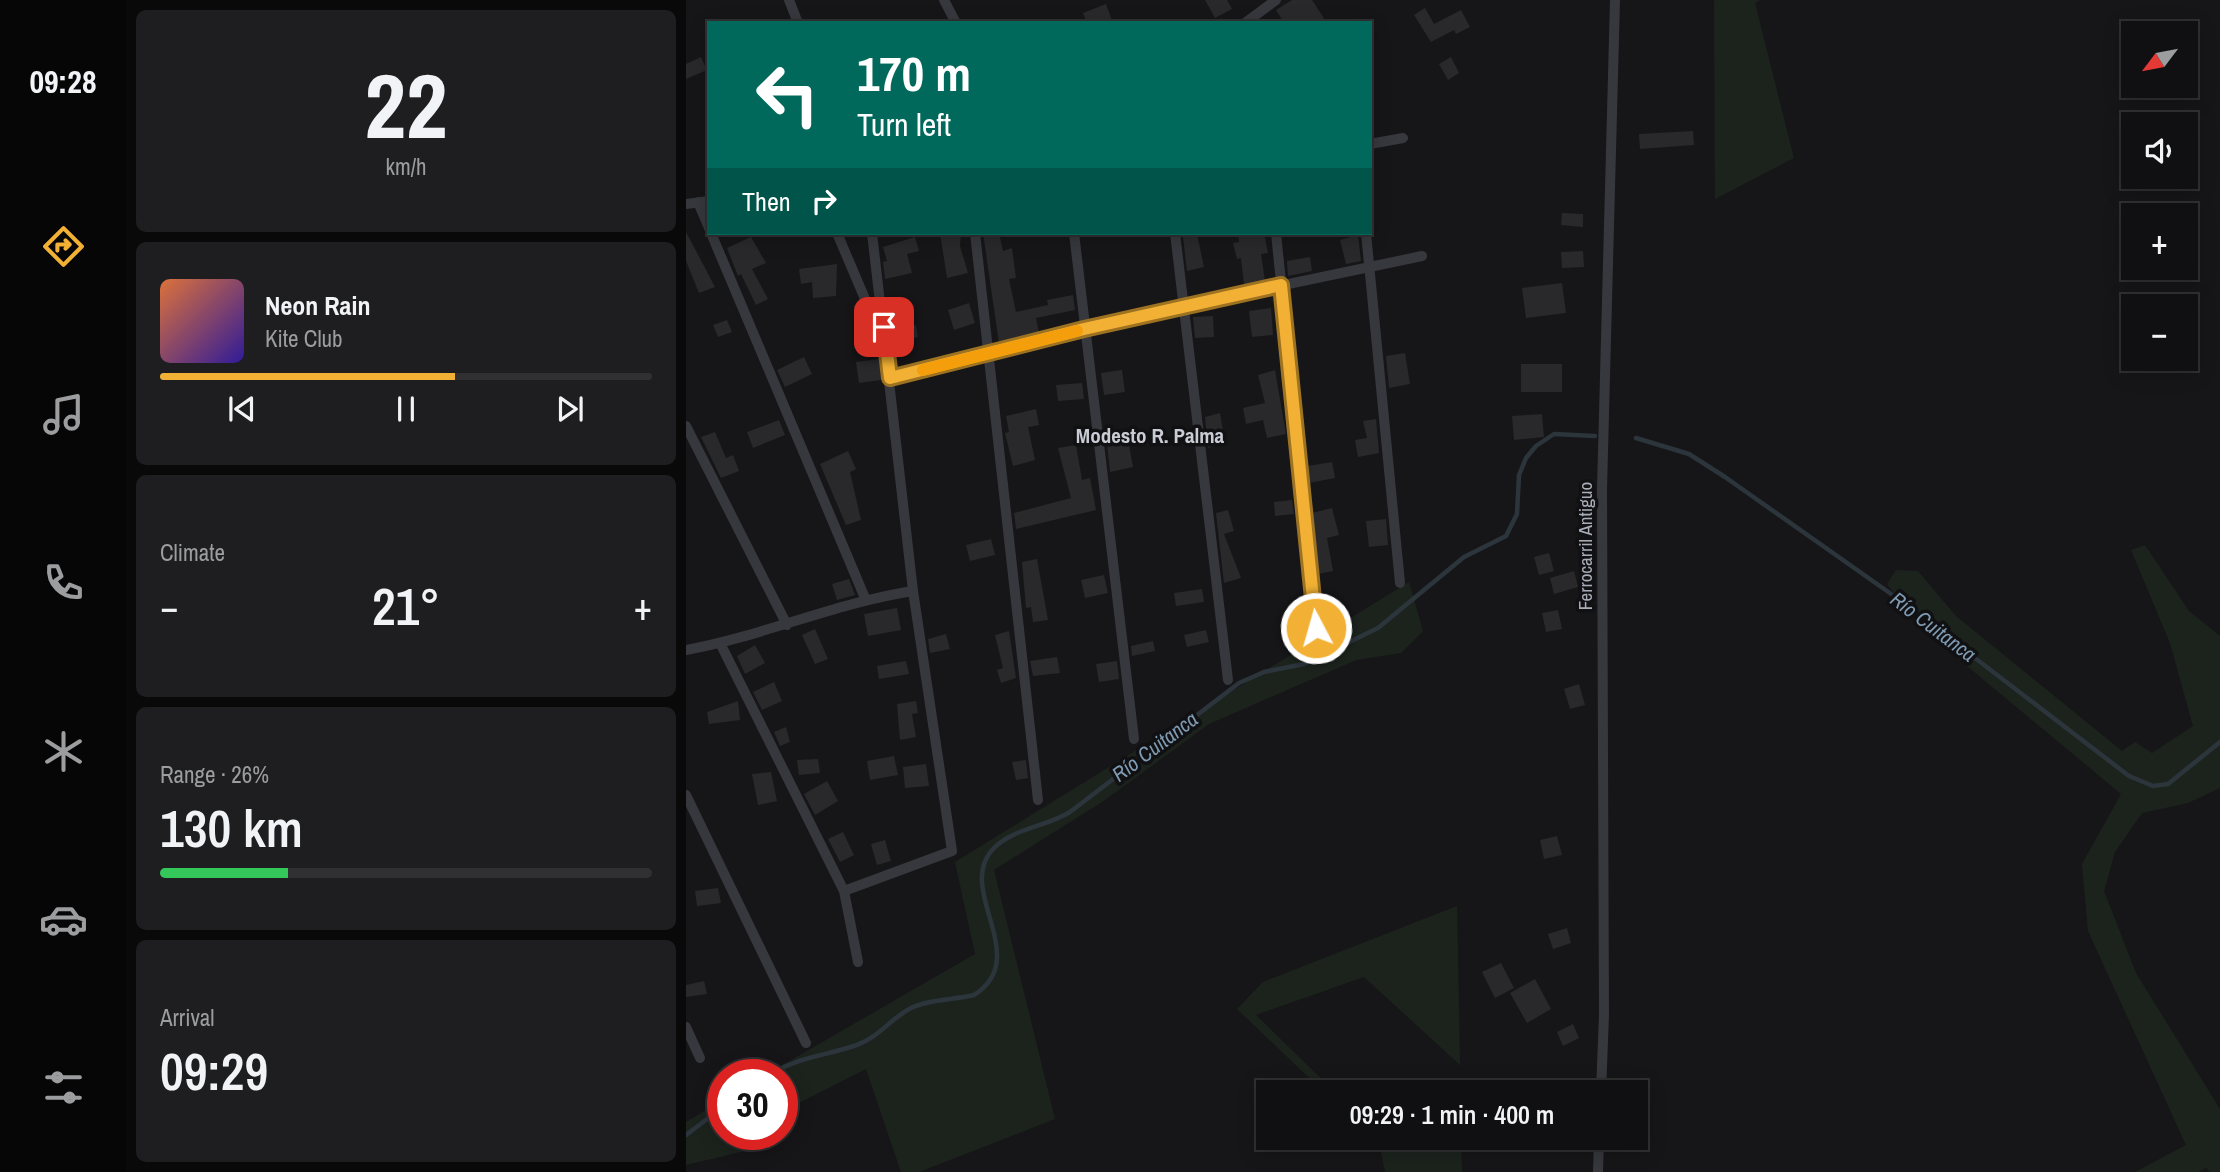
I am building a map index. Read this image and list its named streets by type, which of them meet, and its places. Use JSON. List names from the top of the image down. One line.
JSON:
{"streets":{"street":["Ferrocarril Antiguo"]},"districts":["Modesto R. Palma"],"water":["Río Cuitanca"],"north":"bottom left","page":{"tabs":"09:28","tile":[["22","km/h"],"Climate",["Range · 26%","130 km"],["Arrival","09:29"]],"map_buttons":["+","−"],"turn":["170 m","Turn left"],"then":"Then","song":["Neon Rain","Kite Club"],"heat":["−","21°","+"],"limit":"30","trip":"09:29 · 1 min · 400 m"}}
